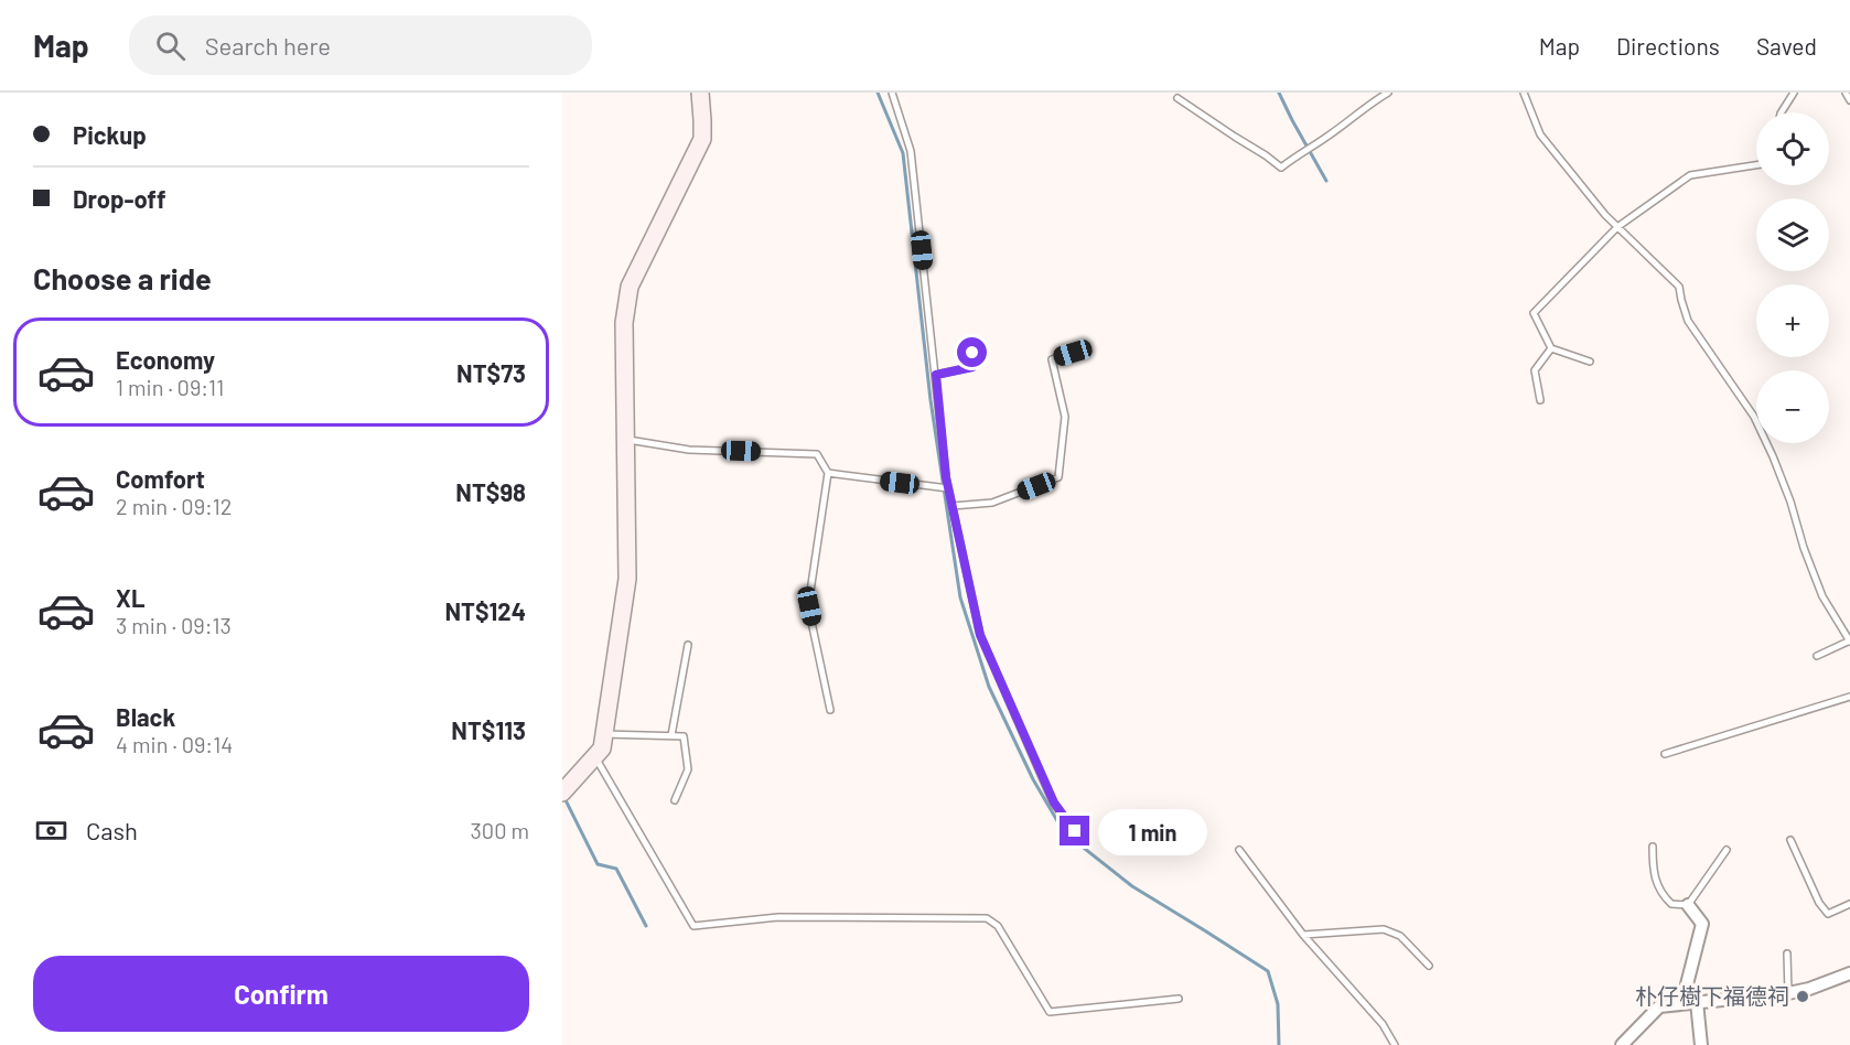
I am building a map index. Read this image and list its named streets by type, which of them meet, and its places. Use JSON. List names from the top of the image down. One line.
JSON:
{"places":["朴仔樹下福德祠"],"page":{"header":"Map","search":"Search here","nav":["Map","Directions","Saved"],"banner":["Pickup","Drop-off"],"map_buttons":["+","−"],"heading":"Choose a ride","list":[{"name":"Economy","note":"1 min · 09:11","value":"NT$73"},{"name":"Comfort","note":"2 min · 09:12","value":"NT$98"},{"name":"XL","note":"3 min · 09:13","value":"NT$124"},{"name":"Black","note":"4 min · 09:14","value":"NT$113"}],"pay":["Cash","300 m"],"bubble":"1 min","buttons":"Confirm"}}
